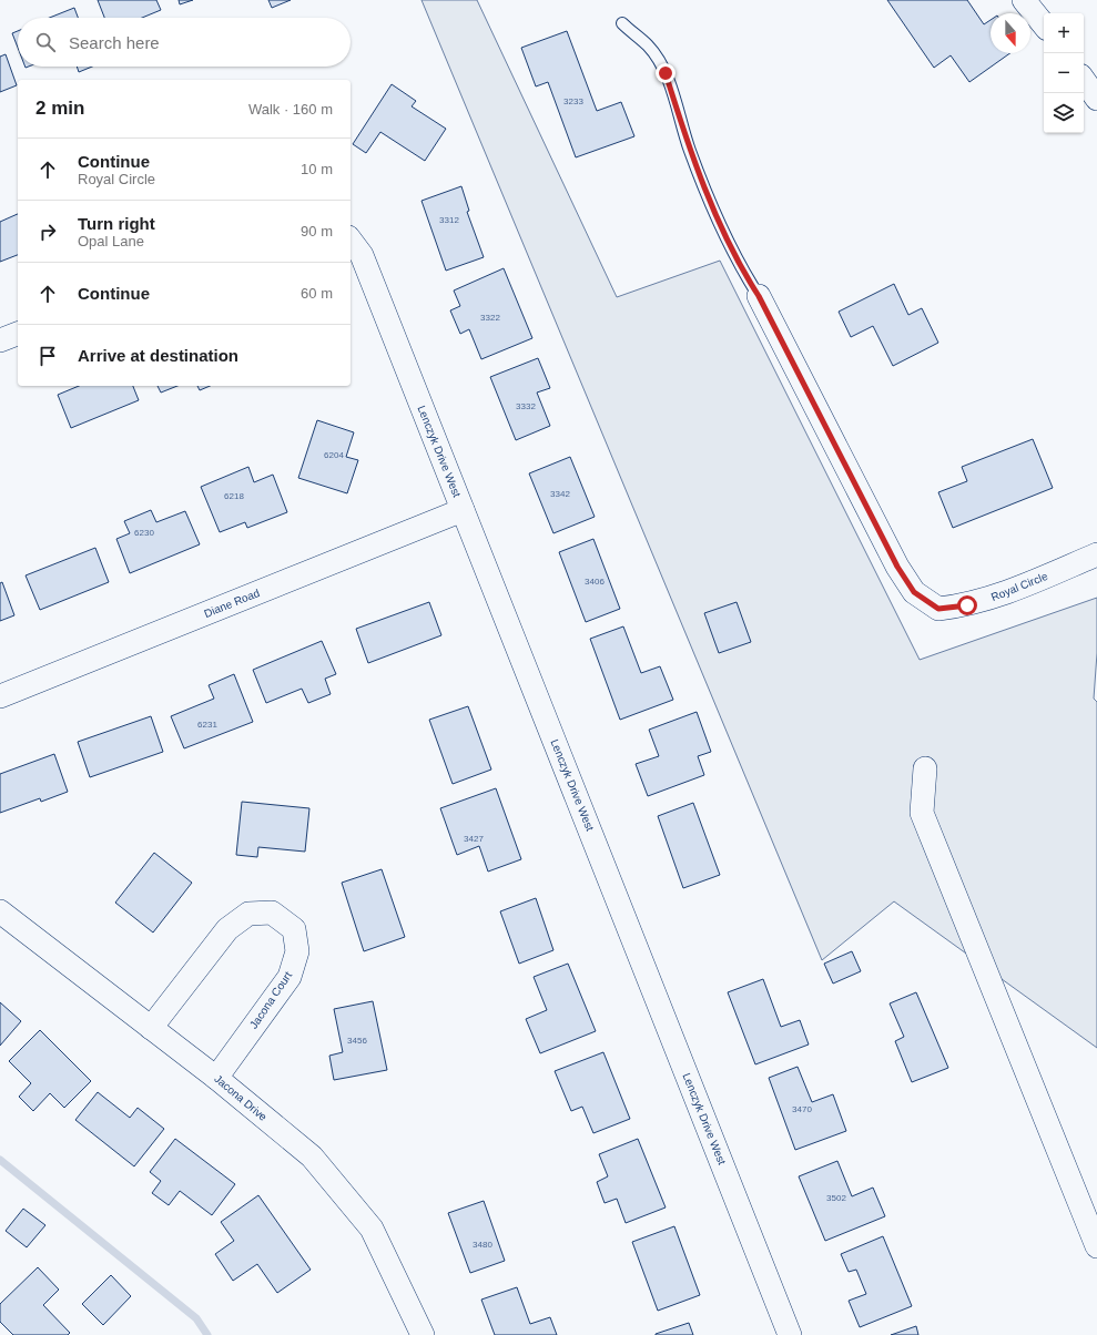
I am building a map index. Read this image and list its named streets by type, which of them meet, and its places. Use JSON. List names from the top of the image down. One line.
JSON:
{"streets":{"street":["Lenczyk Drive West","Royal Circle","Diane Road","Jacona Court","Jacona Drive"]},"crossings":[["Lenczyk Drive West","Diane Road"],["Jacona Court","Jacona Drive"]],"house_numbers":["3233","3312","3322","3332","6204","3342","6218","6230","3406","6231","3427","3456","3470","3502","3480"],"north":"bottom","page":{"map_buttons":["+","−"],"search":"Search here","heading":["2 min","Walk · 160 m"],"list":[["Continue","Royal Circle","10 m"],["Turn right","Opal Lane","90 m"],["Continue","60 m"],"Arrive at destination"]}}
